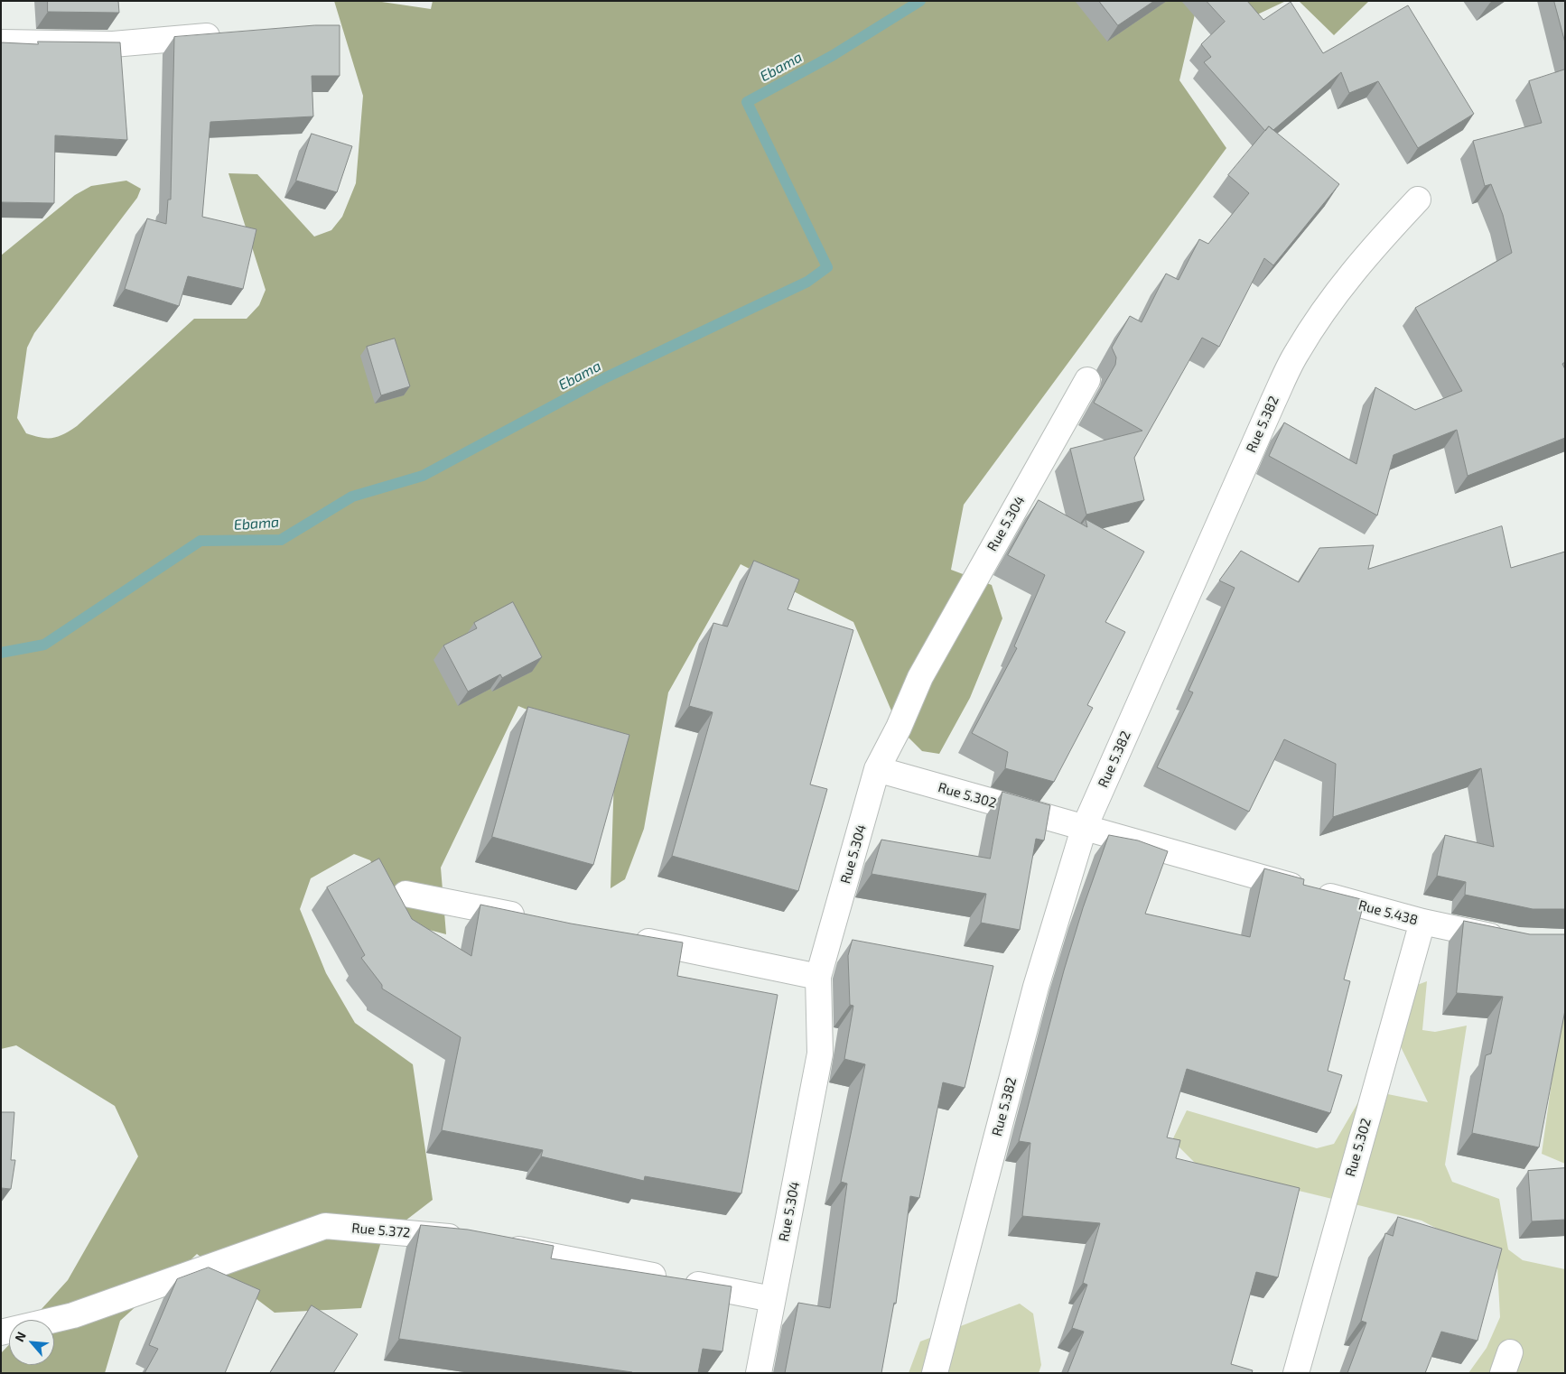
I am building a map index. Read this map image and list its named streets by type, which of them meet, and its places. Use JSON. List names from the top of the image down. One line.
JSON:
{"streets":{"street":["Rue 5.382","Rue 5.304","Rue 5.302","Rue 5.438","Rue 5.372"]},"crossings":[["Rue 5.382","Rue 5.302"],["Rue 5.382","Rue 5.438"],["Rue 5.304","Rue 5.302"],["Rue 5.302","Rue 5.438"]],"water":["Ebama"],"north":"top left"}
